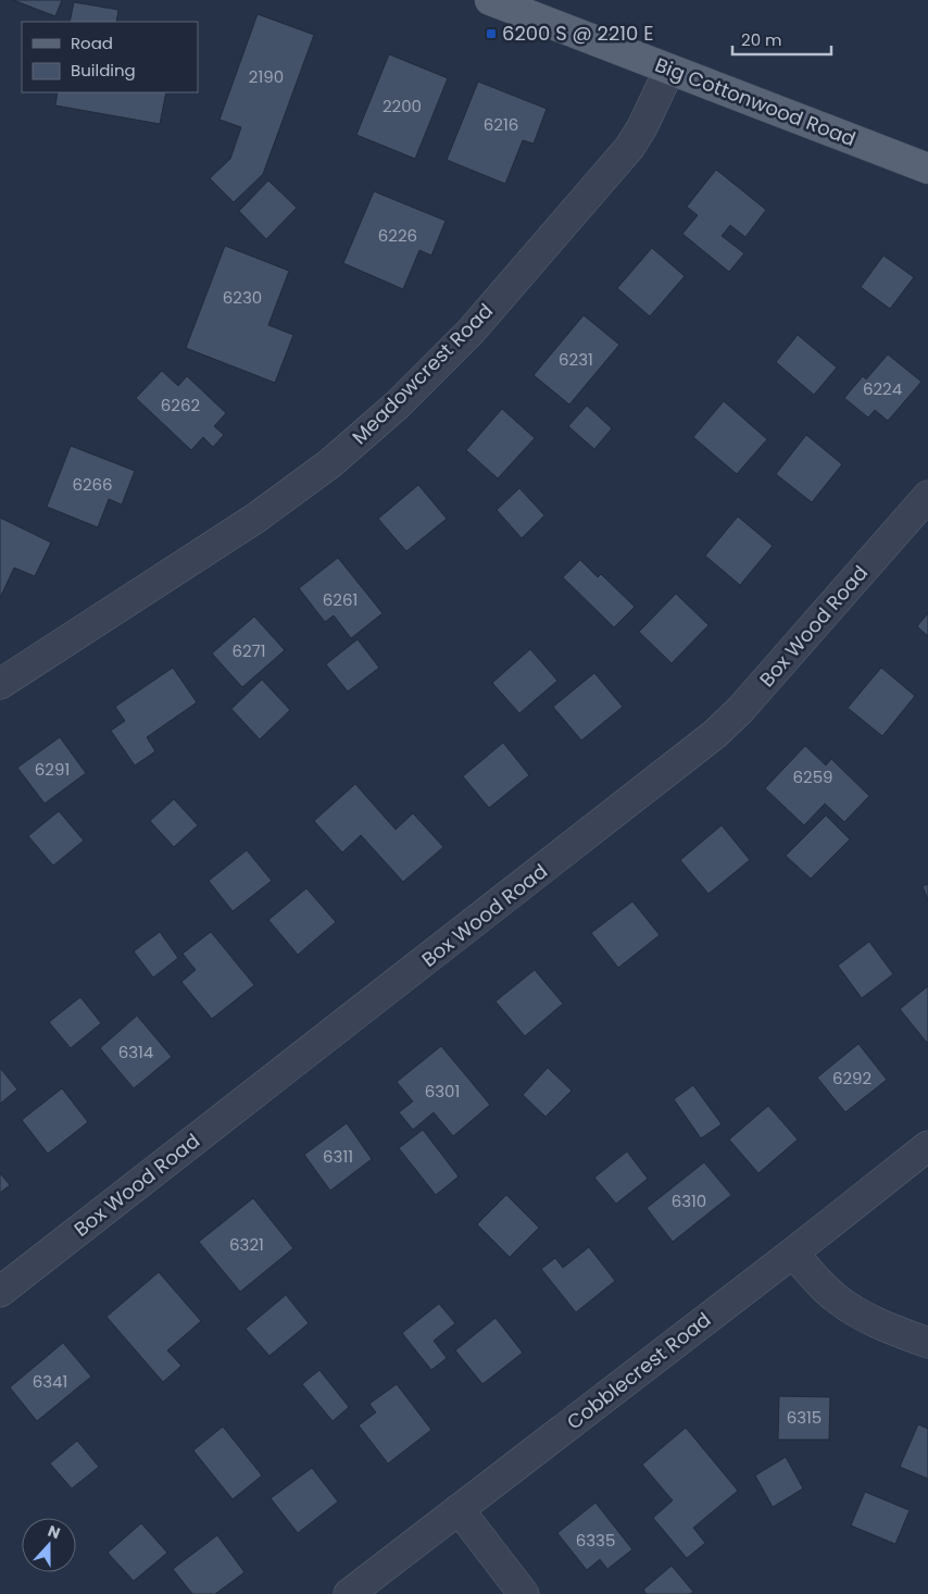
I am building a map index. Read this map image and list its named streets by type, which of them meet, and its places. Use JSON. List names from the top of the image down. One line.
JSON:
{"streets":{"main road":["Big Cottonwood Road"],"street":["Meadowcrest Road","Box Wood Road","Cobblecrest Road"]},"crossings":[["Big Cottonwood Road","Meadowcrest Road"]],"places":{"transit":["6200 S @ 2210 E"]},"house_numbers":["2190","2200","6216","6226","6230","6231","6224","6262","6266","6261","6271","6291","6259","6314","6292","6301","6311","6310","6321","6341","6315","6335"],"legend":["Road","Building"],"scale_bar":"20 m","north":"top"}
